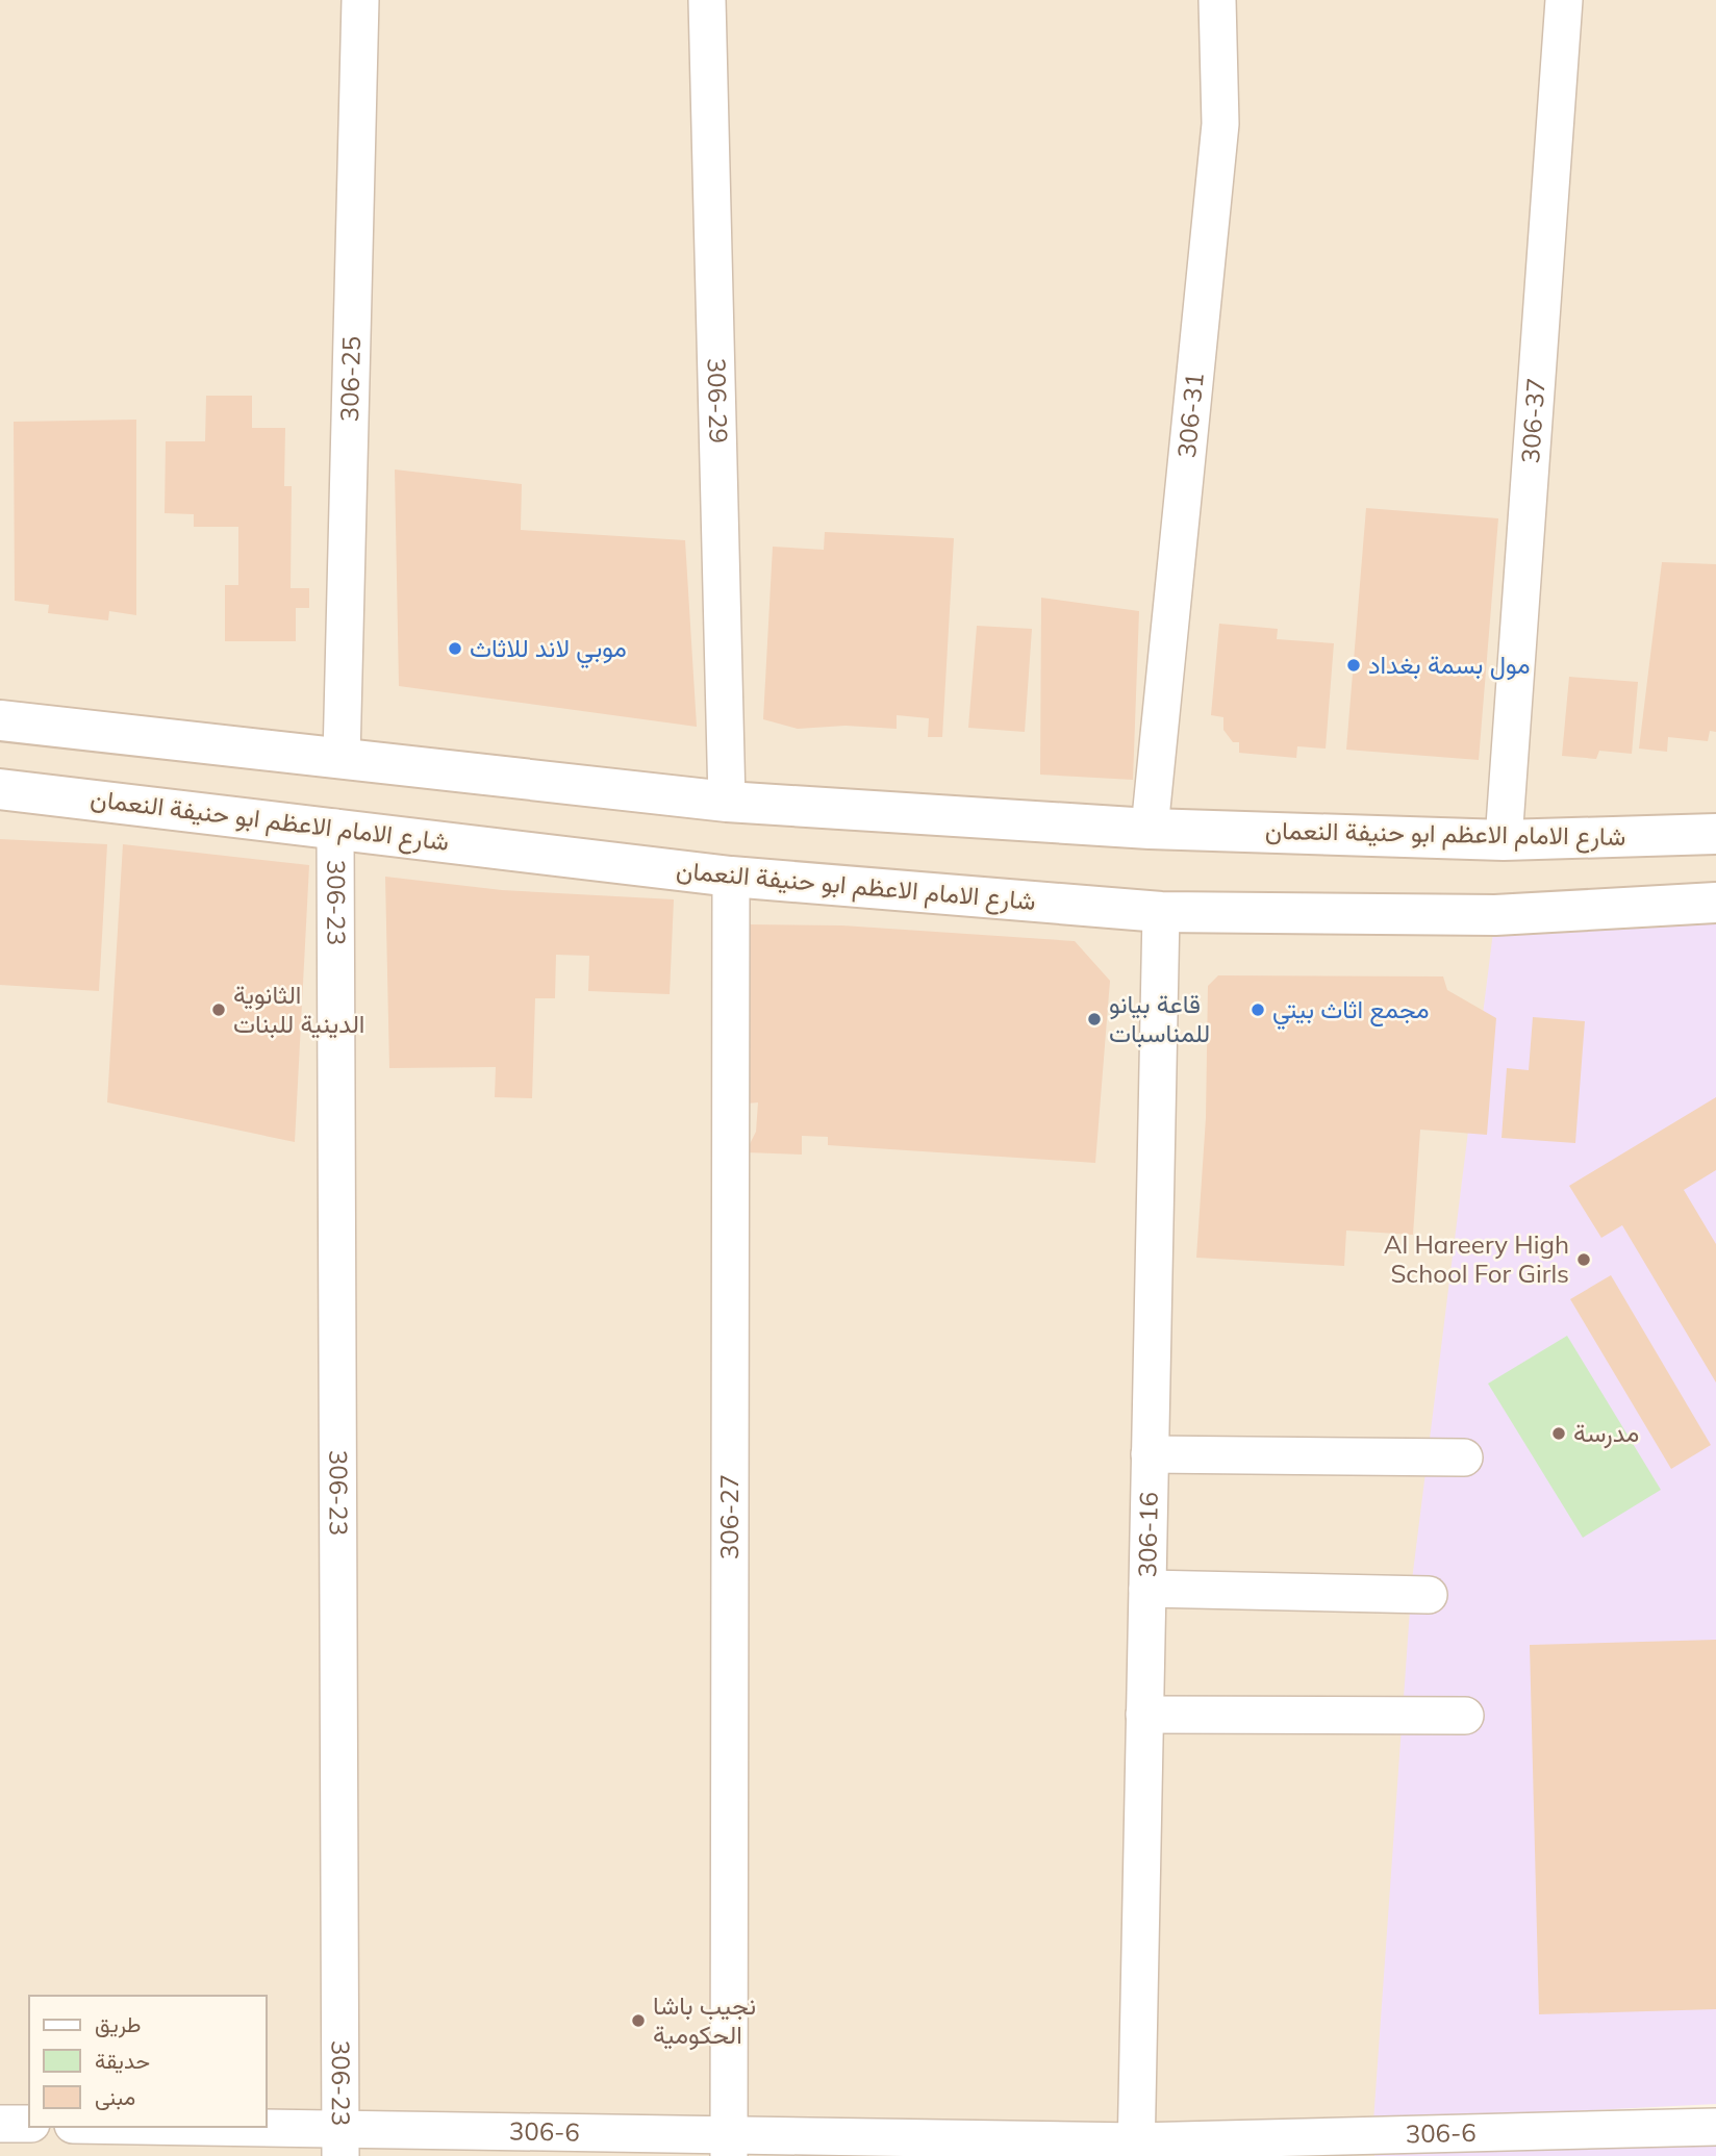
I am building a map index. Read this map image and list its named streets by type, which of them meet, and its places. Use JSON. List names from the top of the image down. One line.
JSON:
{"streets":{"main road":["شارع الامام الاعظم ابو حنيفة النعمان"],"street":["306-25","306-29","306-31","306-37","306-23","306-27","306-16","306-6"]},"crossings":[["306-25","شارع الامام الاعظم ابو حنيفة النعمان"],["306-29","شارع الامام الاعظم ابو حنيفة النعمان"],["306-31","شارع الامام الاعظم ابو حنيفة النعمان"],["306-37","شارع الامام الاعظم ابو حنيفة النعمان"],["شارع الامام الاعظم ابو حنيفة النعمان","306-23"],["شارع الامام الاعظم ابو حنيفة النعمان","306-27"],["شارع الامام الاعظم ابو حنيفة النعمان","306-16"],["306-23","306-6"],["306-27","306-6"],["306-16","306-6"]],"places":["موبي لاند للاثاث","مول بسمة بغداد","الثانوية الدينية للبنات","مجمع اثاث بيتي","قاعة بيانو للمناسبات","Al Hareery High School For Girls","مدرسة","نجيب باشا الحكومية"],"legend":["طريق","حديقة","مبنى"]}
